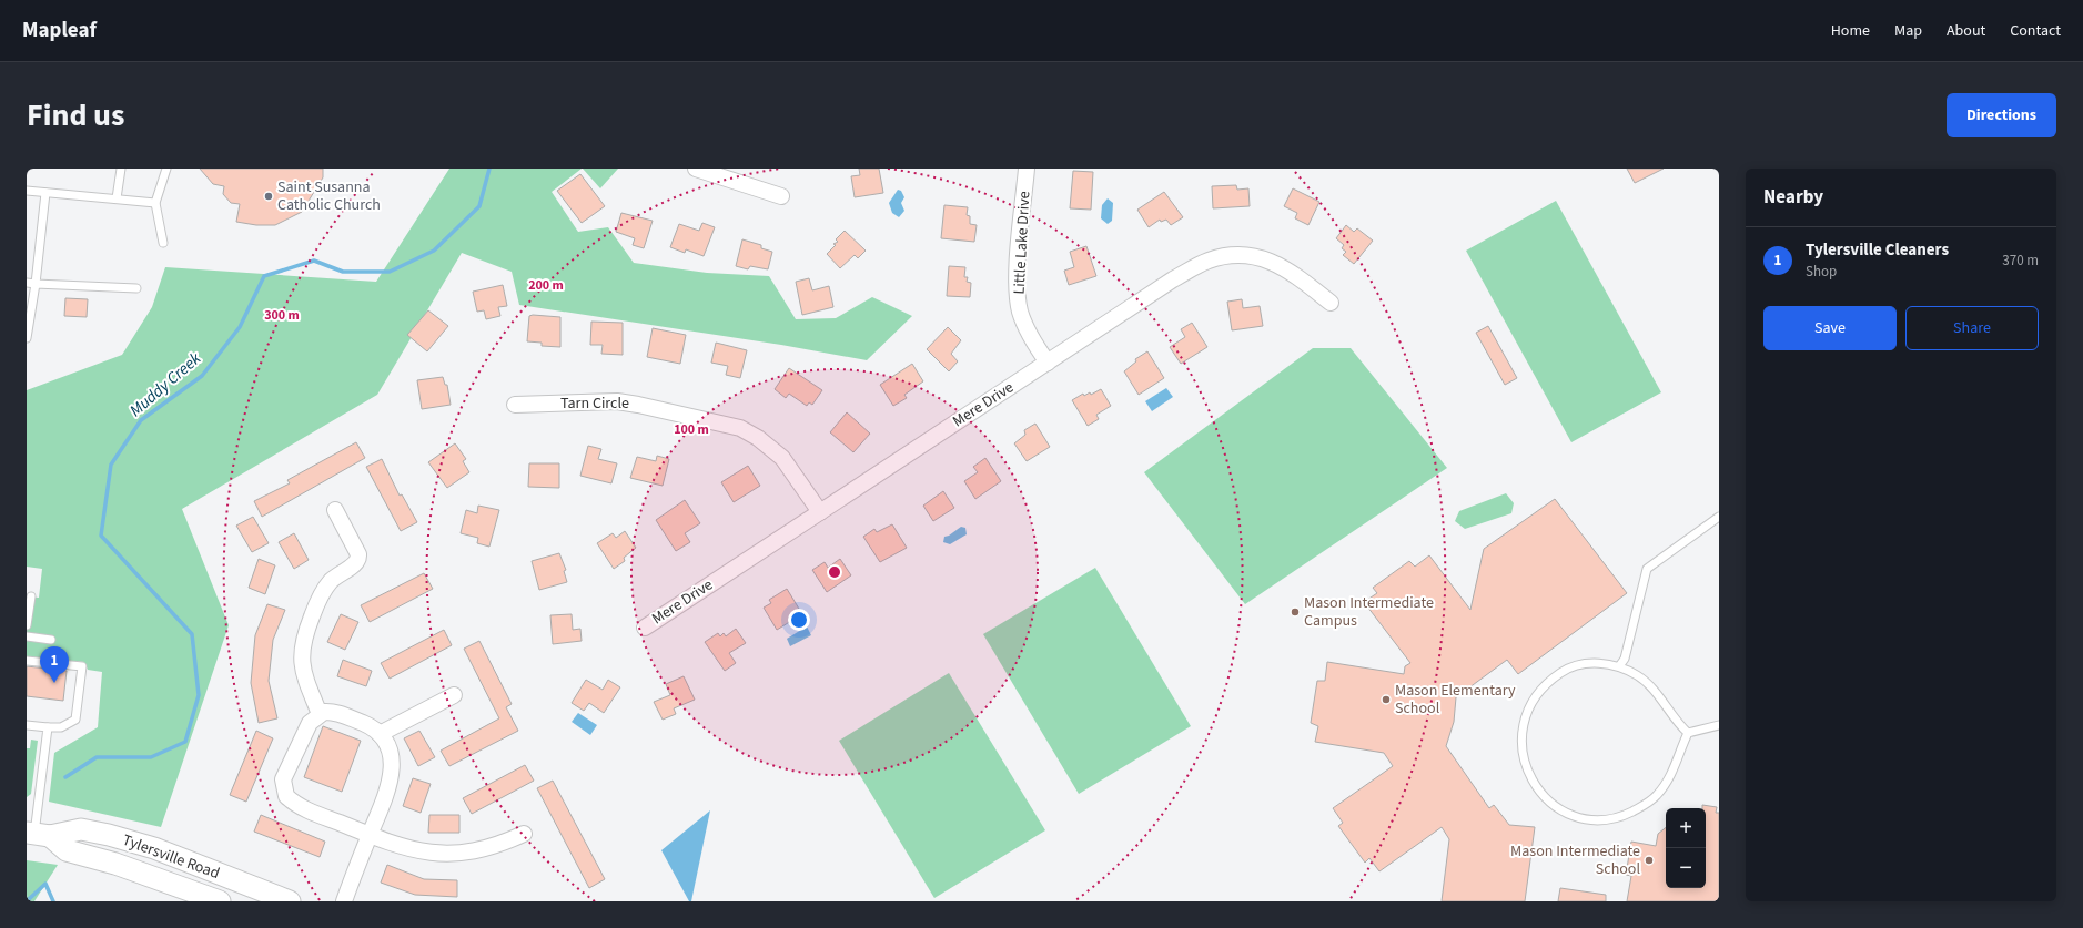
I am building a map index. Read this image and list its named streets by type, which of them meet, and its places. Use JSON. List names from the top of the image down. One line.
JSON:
{"streets":{"main road":["Tylersville Road"],"street":["Little Lake Drive","Tarn Circle","Mere Drive"]},"crossings":[["Little Lake Drive","Mere Drive"],["Tarn Circle","Mere Drive"]],"water":["Muddy Creek"],"places":["Saint Susanna Catholic Church","Mason Intermediate Campus","Mason Elementary School","Mason Intermediate School"],"page":{"header":"Mapleaf","nav":["Home","Map","About","Contact"],"title":"Find us","buttons":["Directions",["Save","Share"]],"heading":"Nearby","list":[{"mark":"1","name":"Tylersville Cleaners","note":"Shop","value":"370 m"}],"pins":"1","map_buttons":["+","−"]},"rings":["200 m","300 m","100 m"]}
